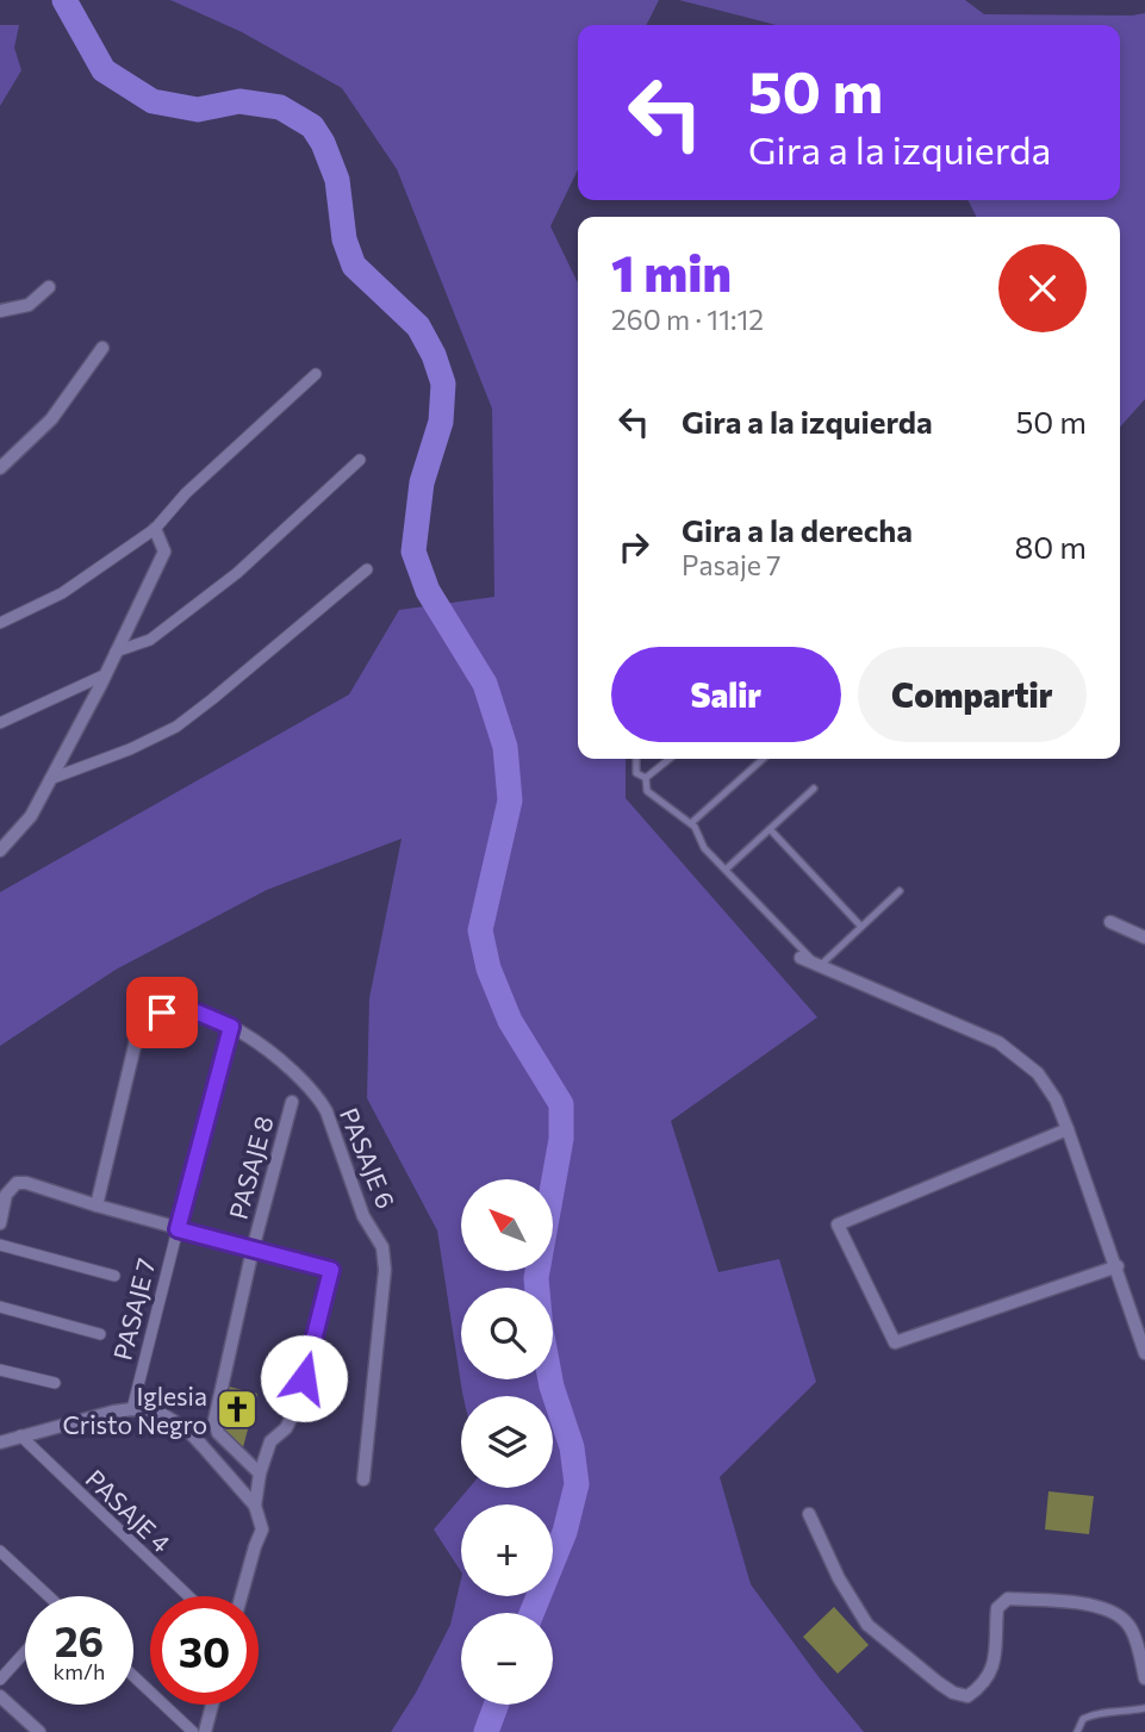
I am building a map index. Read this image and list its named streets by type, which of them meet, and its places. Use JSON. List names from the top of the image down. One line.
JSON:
{"streets":{"street":["PASAJE 6","PASAJE 8","PASAJE 7","PASAJE 4"]},"crossings":[["PASAJE 6","PASAJE 7"]],"places":{"church":["Iglesia Cristo Negro"]},"north":"top left","page":{"turn":["50 m","Gira a la izquierda"],"heading":["1 min","260 m · 11:12"],"list":[{"name":"Gira a la izquierda","value":"50 m"},{"name":"Gira a la derecha","note":"Pasaje 7","value":"80 m"}],"buttons":["Salir","Compartir"],"map_buttons":["+","−"],"speed":"26 km/h","limit":"30"}}
